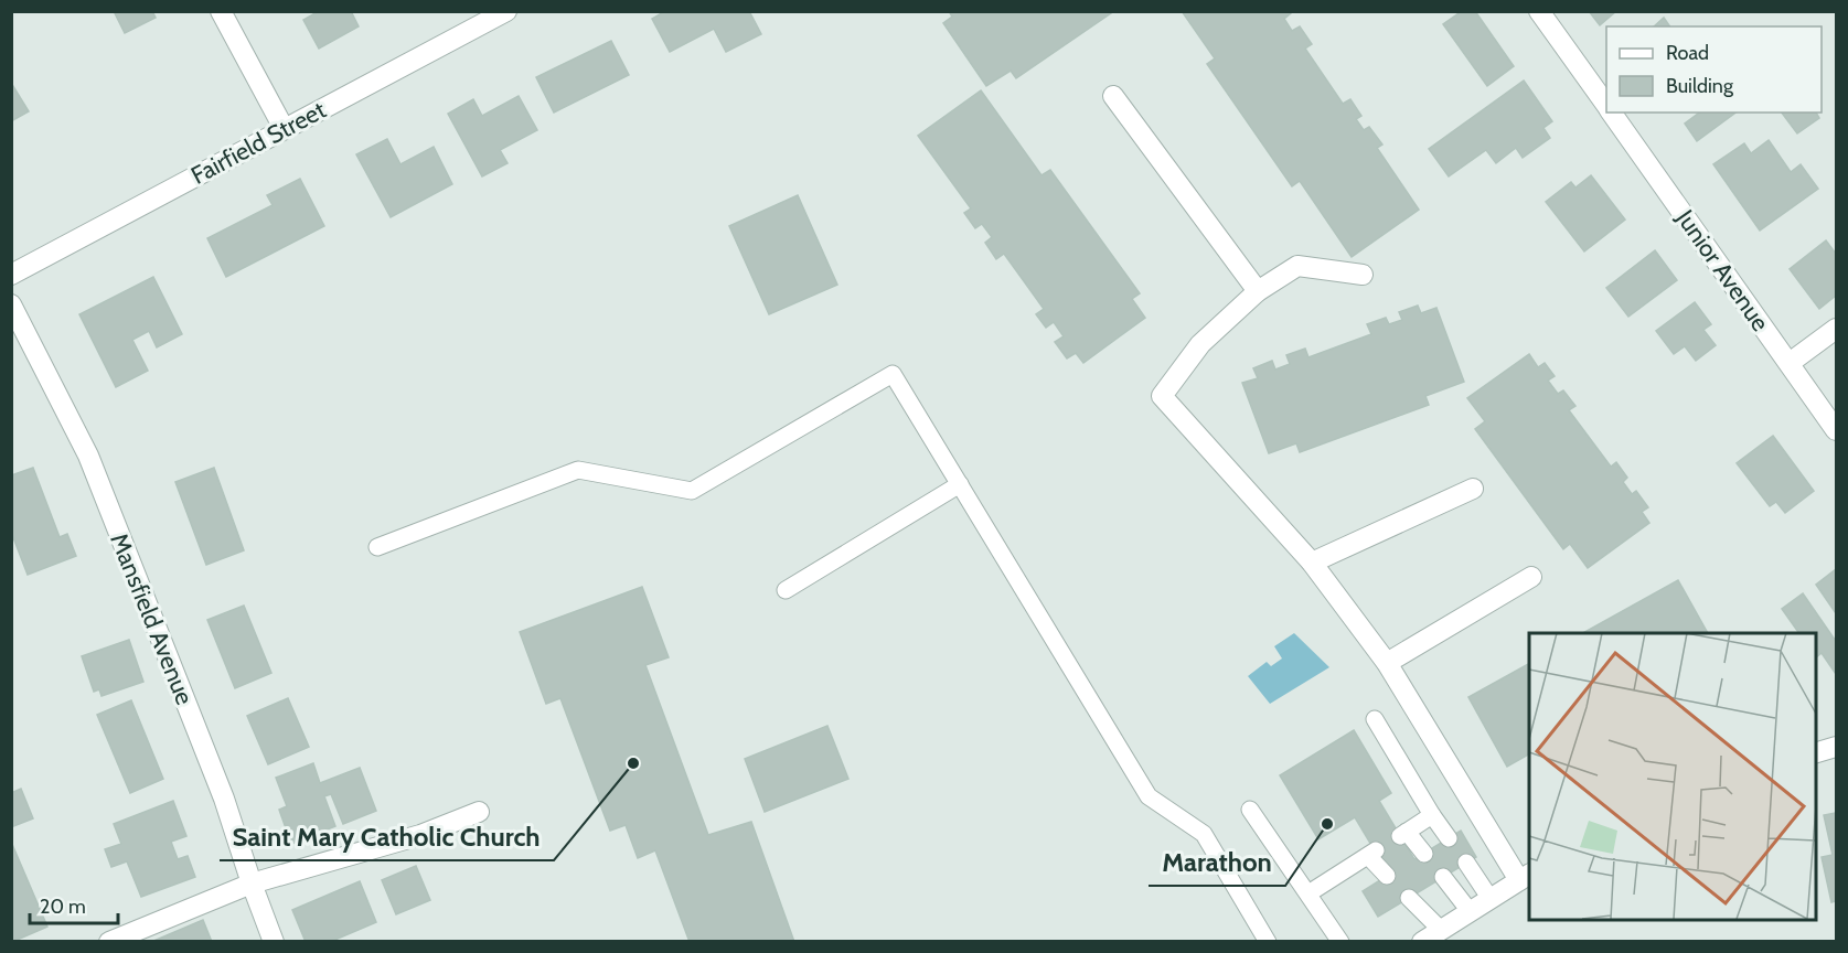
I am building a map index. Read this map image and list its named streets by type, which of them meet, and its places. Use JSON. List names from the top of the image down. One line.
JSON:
{"streets":{"street":["Fairfield Street","Junior Avenue","Mansfield Avenue"]},"places":["Saint Mary Catholic Church","Marathon"],"legend":["Road","Building"],"scale_bar":"20 m"}
